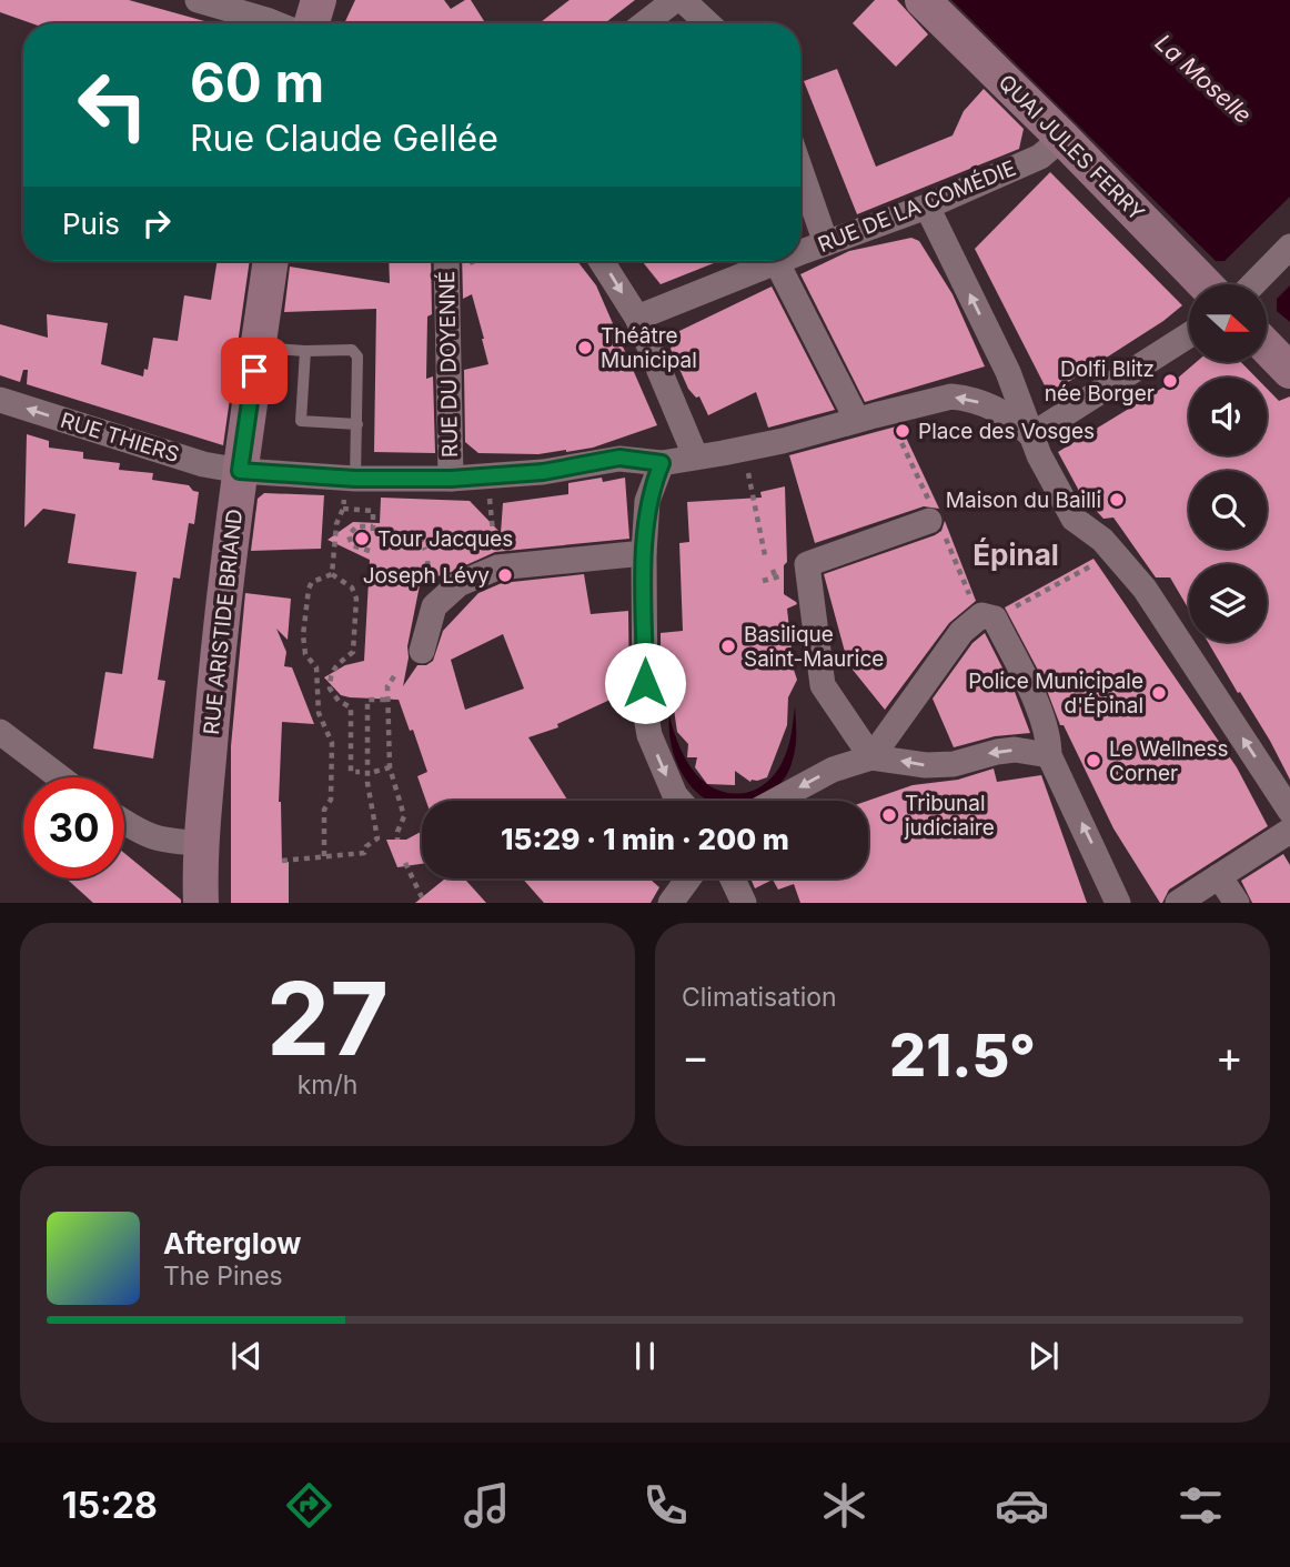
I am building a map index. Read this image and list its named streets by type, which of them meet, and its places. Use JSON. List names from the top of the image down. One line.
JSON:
{"streets":{"main road":["QUAI JULES FERRY","RUE ARISTIDE BRIAND"],"street":["RUE DE LA COMÉDIE","RUE DU DOYENNÉ","RUE THIERS"]},"crossings":[["QUAI JULES FERRY","RUE DE LA COMÉDIE"],["RUE DU DOYENNÉ","RUE THIERS"],["RUE THIERS","RUE ARISTIDE BRIAND"]],"districts":["Épinal"],"water":["La Moselle"],"places":["Théâtre Municipal","Dolfi Blitz née Borger","Place des Vosges","Maison du Bailli","Tour Jacques","Joseph Lévy","Basilique Saint-Maurice","Police Municipale d'Épinal","Le Wellness Corner","Tribunal judiciaire"],"north":"right","page":{"turn":["60 m","Rue Claude Gellée"],"then":"Puis","limit":"30","trip":"15:29 · 1 min · 200 m","tile":[["27","km/h"],"Climatisation"],"heat":["−","21.5°","+"],"song":["Afterglow","The Pines"],"tabs":"15:28"}}
